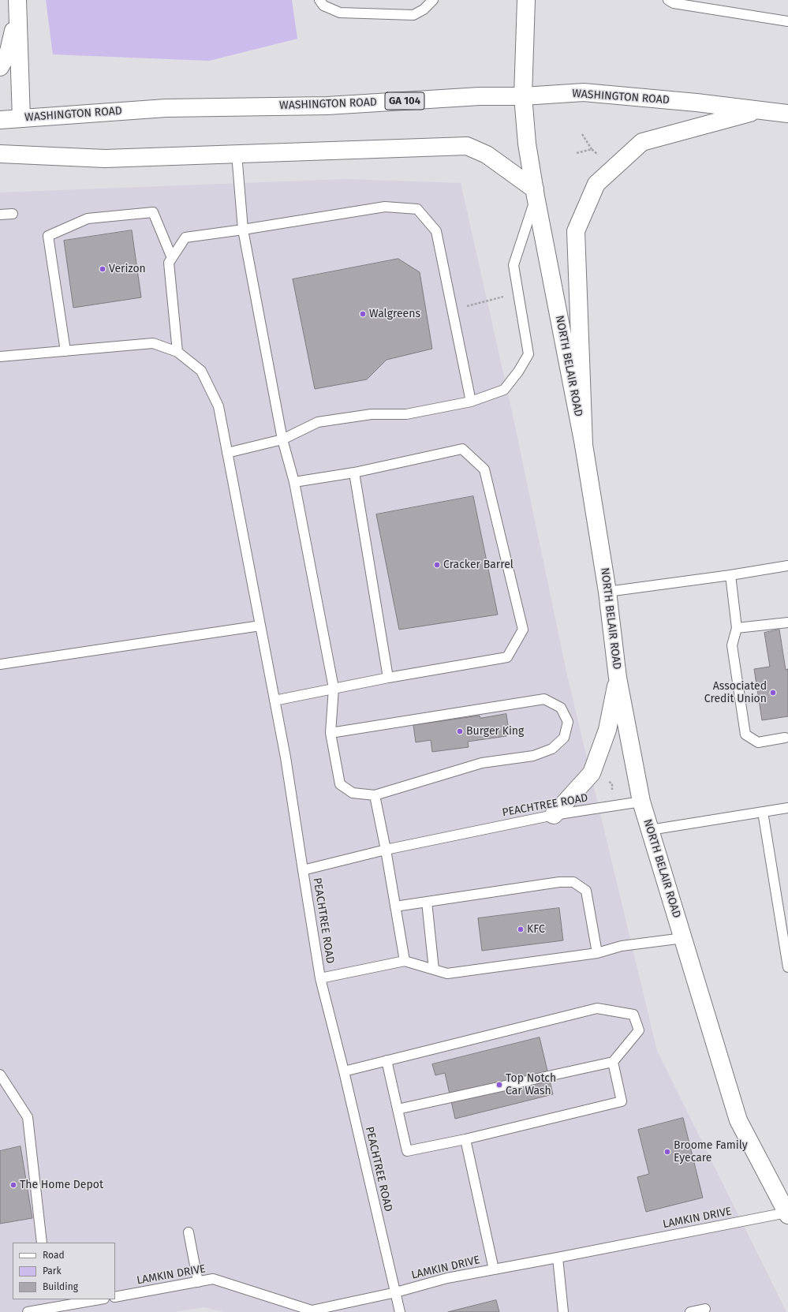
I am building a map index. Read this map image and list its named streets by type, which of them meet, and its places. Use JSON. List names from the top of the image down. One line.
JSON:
{"streets":{"main road":["WASHINGTON ROAD","GA 104","NORTH BELAIR ROAD"],"lane":["PEACHTREE ROAD","LAMKIN DRIVE"]},"crossings":[["WASHINGTON ROAD","NORTH BELAIR ROAD"],["NORTH BELAIR ROAD","PEACHTREE ROAD"],["NORTH BELAIR ROAD","LAMKIN DRIVE"],["PEACHTREE ROAD","LAMKIN DRIVE"]],"places":["Verizon","Walgreens","Cracker Barrel","Associated Credit Union","Burger King","KFC","Top Notch Car Wash","Broome Family Eyecare","The Home Depot"],"legend":["Road","Park","Building"]}
